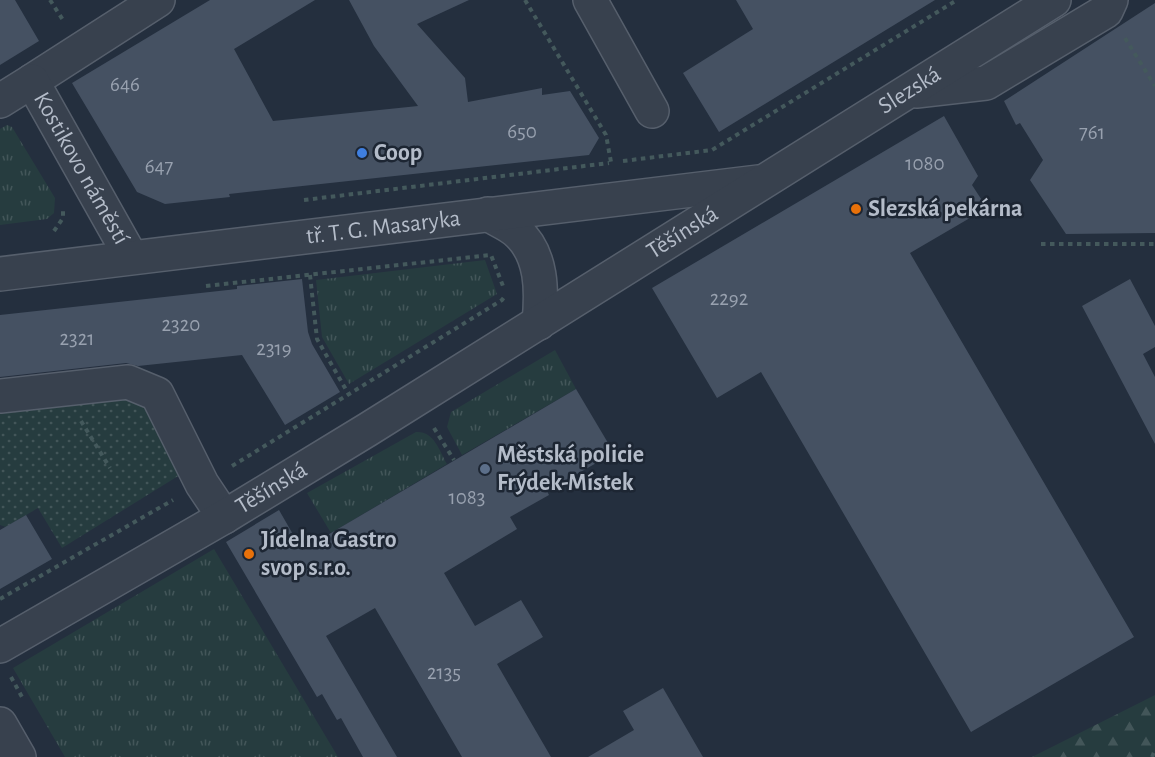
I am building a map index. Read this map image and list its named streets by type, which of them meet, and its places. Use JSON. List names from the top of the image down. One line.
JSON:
{"streets":{"street":["Slezská","Kostikovo náměstí","tř. T. G. Masaryka","Těšínská"]},"crossings":[["Slezská","tř. T. G. Masaryka"],["Slezská","Těšínská"],["Kostikovo náměstí","tř. T. G. Masaryka"],["tř. T. G. Masaryka","Těšínská"]],"places":["Coop","Slezská pekárna","Městská policie Frýdek-Místek","Jídelna Gastro svop s.r.o."],"house_numbers":["646","650","761","1080","647","2292","2320","2321","2319","1083","2135"]}
